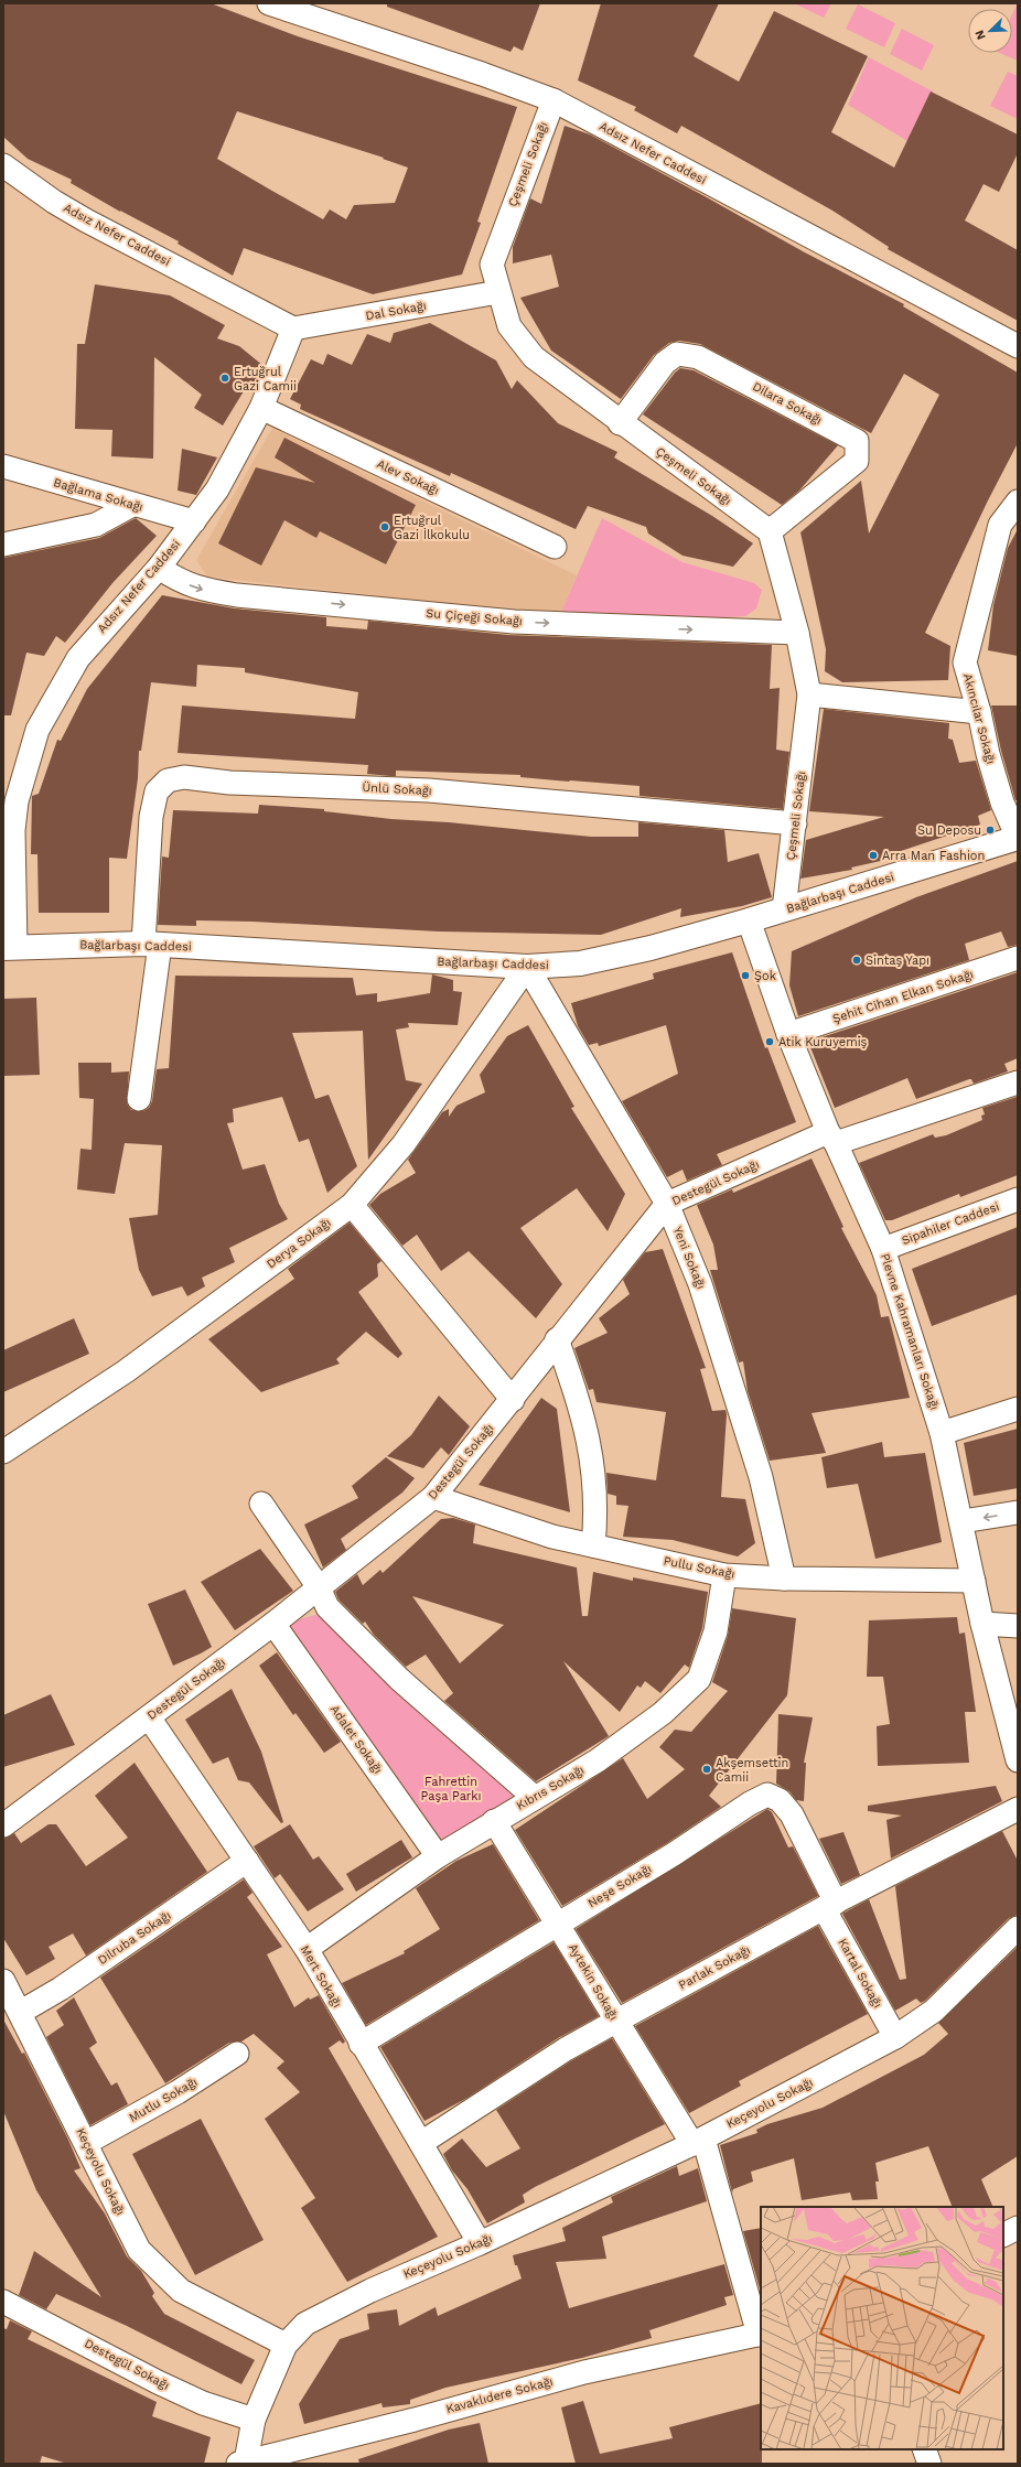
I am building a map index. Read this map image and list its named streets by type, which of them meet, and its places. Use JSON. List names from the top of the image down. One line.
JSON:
{"streets":{"street":["Adsız Nefer Caddesi","Çeşmeli Sokağı","Dal Sokağı","Dilara Sokağı","Alev Sokağı","Bağlama Sokağı","Su Çiçeği Sokağı","Akıncılar Sokağı","Ünlü Sokağı","Bağlarbaşı Caddesi","Şehit Cihan Elkan Sokağı","Destegül Sokağı","Sipahiler Caddesi","Derya Sokağı","Yeni Sokağı","Plevne Kahramanları Sokağı","Pullu Sokağı","Adalet Sokağı","Kıbrıs Sokağı","Neşe Sokağı","Dilruba Sokağı","Parlak Sokağı","Kartal Sokağı","Mert Sokağı","Aytekin Sokağı","Mutlu Sokağı","Keçeyolu Sokağı","Kavaklıdere Sokağı"]},"crossings":[["Adsız Nefer Caddesi","Çeşmeli Sokağı"],["Adsız Nefer Caddesi","Dal Sokağı"],["Adsız Nefer Caddesi","Alev Sokağı"],["Adsız Nefer Caddesi","Bağlama Sokağı"],["Adsız Nefer Caddesi","Su Çiçeği Sokağı"],["Adsız Nefer Caddesi","Bağlarbaşı Caddesi"],["Çeşmeli Sokağı","Dal Sokağı"],["Çeşmeli Sokağı","Dilara Sokağı"],["Çeşmeli Sokağı","Su Çiçeği Sokağı"],["Çeşmeli Sokağı","Ünlü Sokağı"],["Çeşmeli Sokağı","Bağlarbaşı Caddesi"],["Akıncılar Sokağı","Bağlarbaşı Caddesi"],["Ünlü Sokağı","Bağlarbaşı Caddesi"],["Bağlarbaşı Caddesi","Derya Sokağı"],["Bağlarbaşı Caddesi","Yeni Sokağı"],["Bağlarbaşı Caddesi","Plevne Kahramanları Sokağı"],["Şehit Cihan Elkan Sokağı","Plevne Kahramanları Sokağı"],["Destegül Sokağı","Yeni Sokağı"],["Destegül Sokağı","Plevne Kahramanları Sokağı"],["Destegül Sokağı","Pullu Sokağı"],["Destegül Sokağı","Adalet Sokağı"],["Destegül Sokağı","Mert Sokağı"],["Sipahiler Caddesi","Plevne Kahramanları Sokağı"],["Derya Sokağı","Yeni Sokağı"],["Yeni Sokağı","Pullu Sokağı"],["Plevne Kahramanları Sokağı","Pullu Sokağı"],["Pullu Sokağı","Kıbrıs Sokağı"],["Adalet Sokağı","Kıbrıs Sokağı"],["Kıbrıs Sokağı","Mert Sokağı"],["Kıbrıs Sokağı","Aytekin Sokağı"],["Neşe Sokağı","Parlak Sokağı"],["Neşe Sokağı","Kartal Sokağı"],["Neşe Sokağı","Mert Sokağı"],["Neşe Sokağı","Aytekin Sokağı"],["Dilruba Sokağı","Mert Sokağı"],["Dilruba Sokağı","Keçeyolu Sokağı"],["Parlak Sokağı","Kartal Sokağı"],["Parlak Sokağı","Mert Sokağı"],["Parlak Sokağı","Aytekin Sokağı"],["Kartal Sokağı","Keçeyolu Sokağı"],["Mert Sokağı","Keçeyolu Sokağı"],["Aytekin Sokağı","Keçeyolu Sokağı"],["Aytekin Sokağı","Kavaklıdere Sokağı"],["Mutlu Sokağı","Keçeyolu Sokağı"]],"one_way":["Su Çiçeği Sokağı"],"parks":["Fahrettin Paşa Parkı"],"places":["Ertuğrul Gazi Camii","Ertuğrul Gazi İlkokulu","Su Deposu","Arra Man Fashion","Sintaş Yapı","Şok","Atik Kuruyemiş","Akşemsettin Camii"],"north":"bottom left"}
